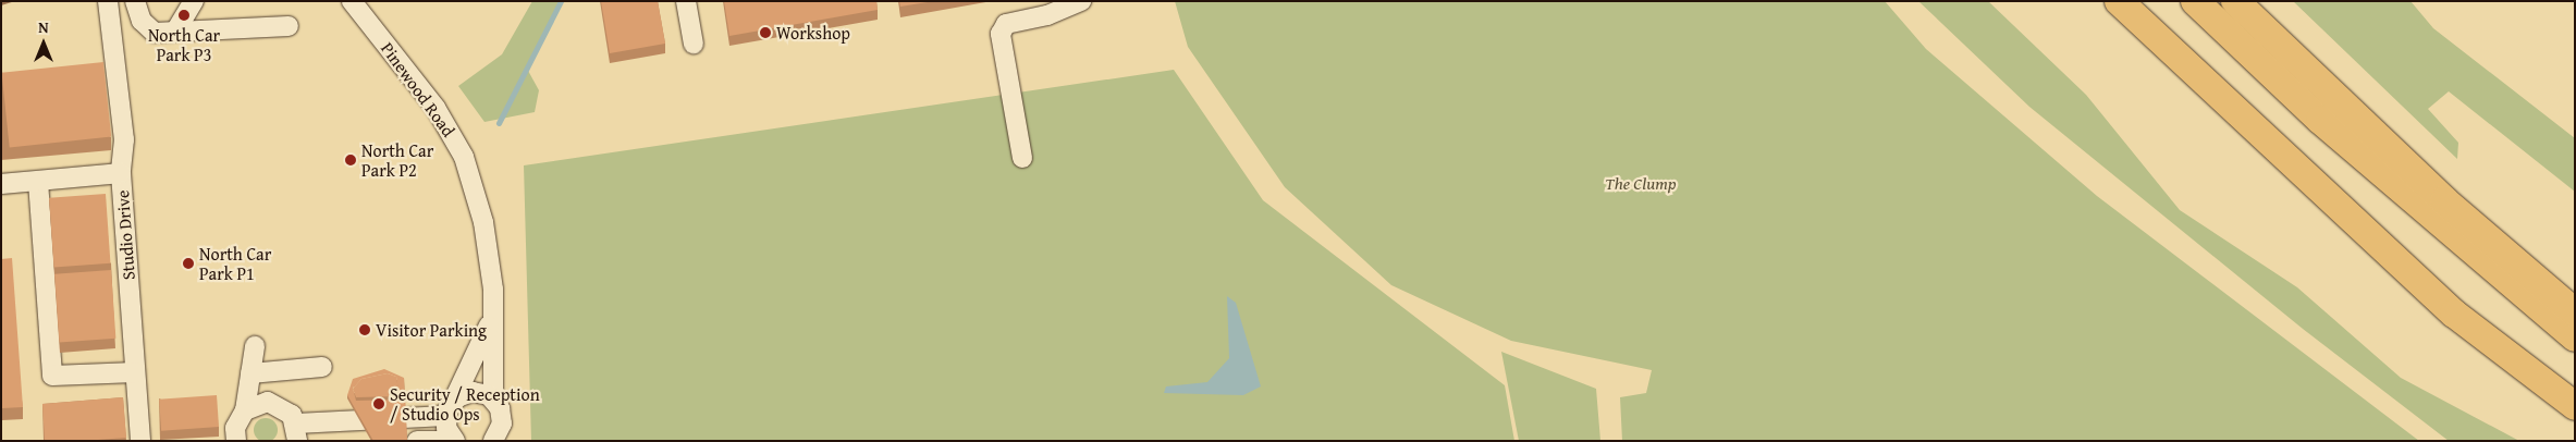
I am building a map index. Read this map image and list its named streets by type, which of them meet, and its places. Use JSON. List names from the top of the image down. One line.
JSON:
{"streets":{"street":["Pinewood Road","Studio Drive"]},"parks":["The Clump"],"places":["North Car Park P3","Workshop","North Car Park P2","North Car Park P1","Visitor Parking","Security / Reception / Studio Ops"],"north":"top"}
